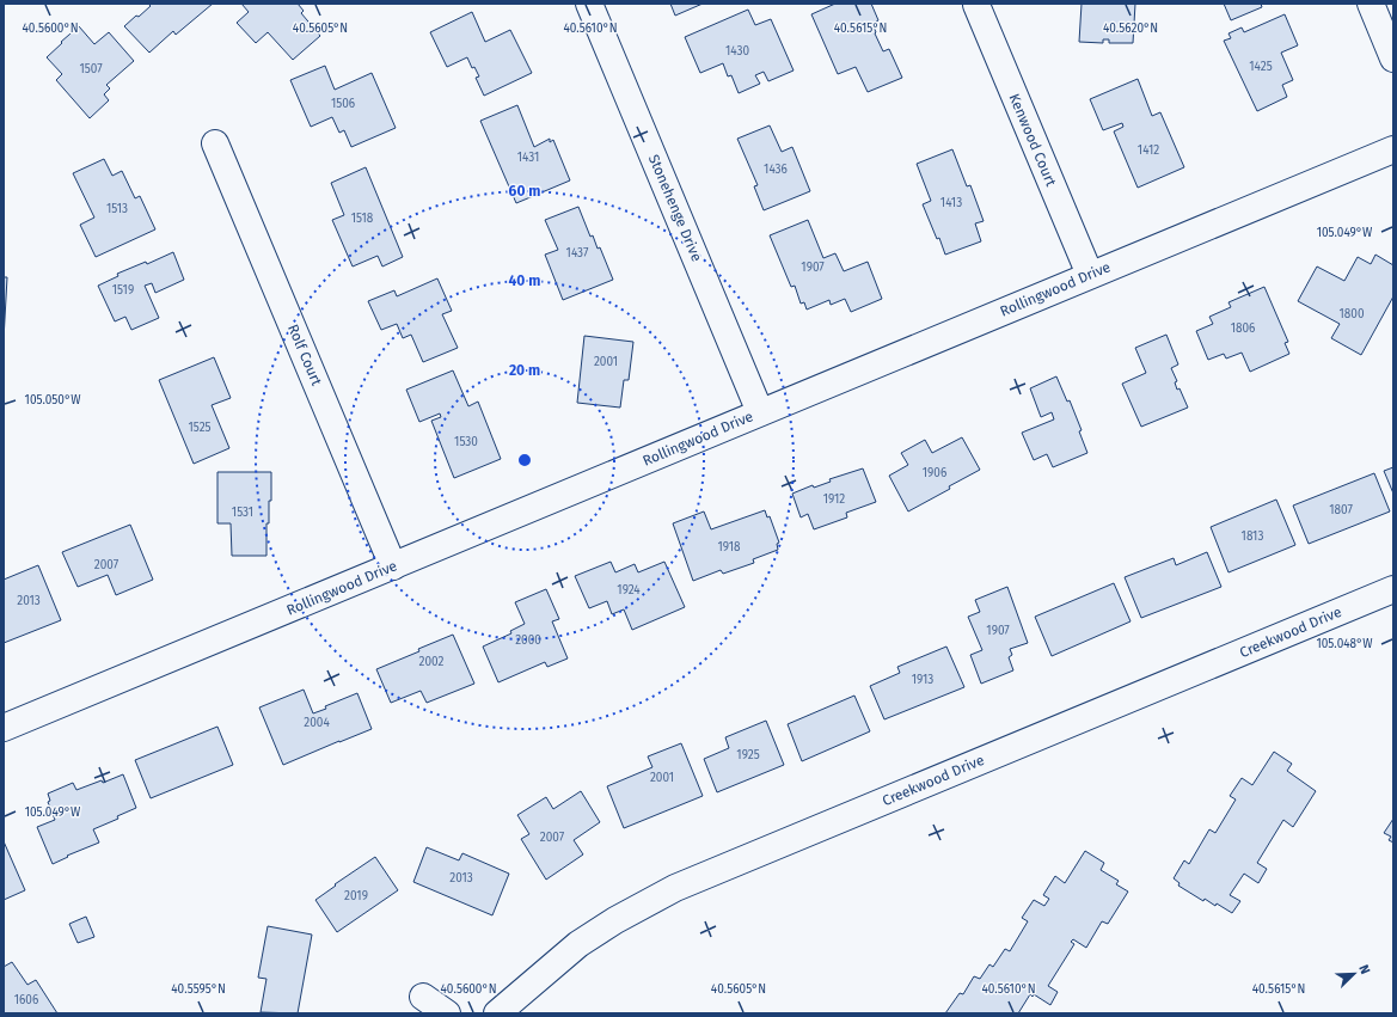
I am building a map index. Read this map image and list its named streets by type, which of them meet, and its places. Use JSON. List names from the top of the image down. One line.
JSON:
{"streets":{"street":["Kenwood Court","Stonehenge Drive","Rollingwood Drive","Rolf Court","Creekwood Drive"]},"crossings":[["Kenwood Court","Rollingwood Drive"],["Stonehenge Drive","Rollingwood Drive"],["Rollingwood Drive","Rolf Court"]],"house_numbers":["1430","1425","1507","1506","1412","1431","1436","1413","1513","1518","1437","1907","1519","1800","1806","2001","1525","1530","1906","1912","1807","1531","1813","1918","2007","1924","2013","1907","2000","2002","1913","2004","1925","2001","2007","2013","2019","1606"],"north":"top right","coordinates":["40.5600°N","40.5605°N","40.5610°N","40.5615°N","40.5620°N","105.049°W","105.050°W","105.048°W","40.5595°N"],"rings":["60 m","40 m","20 m"]}
